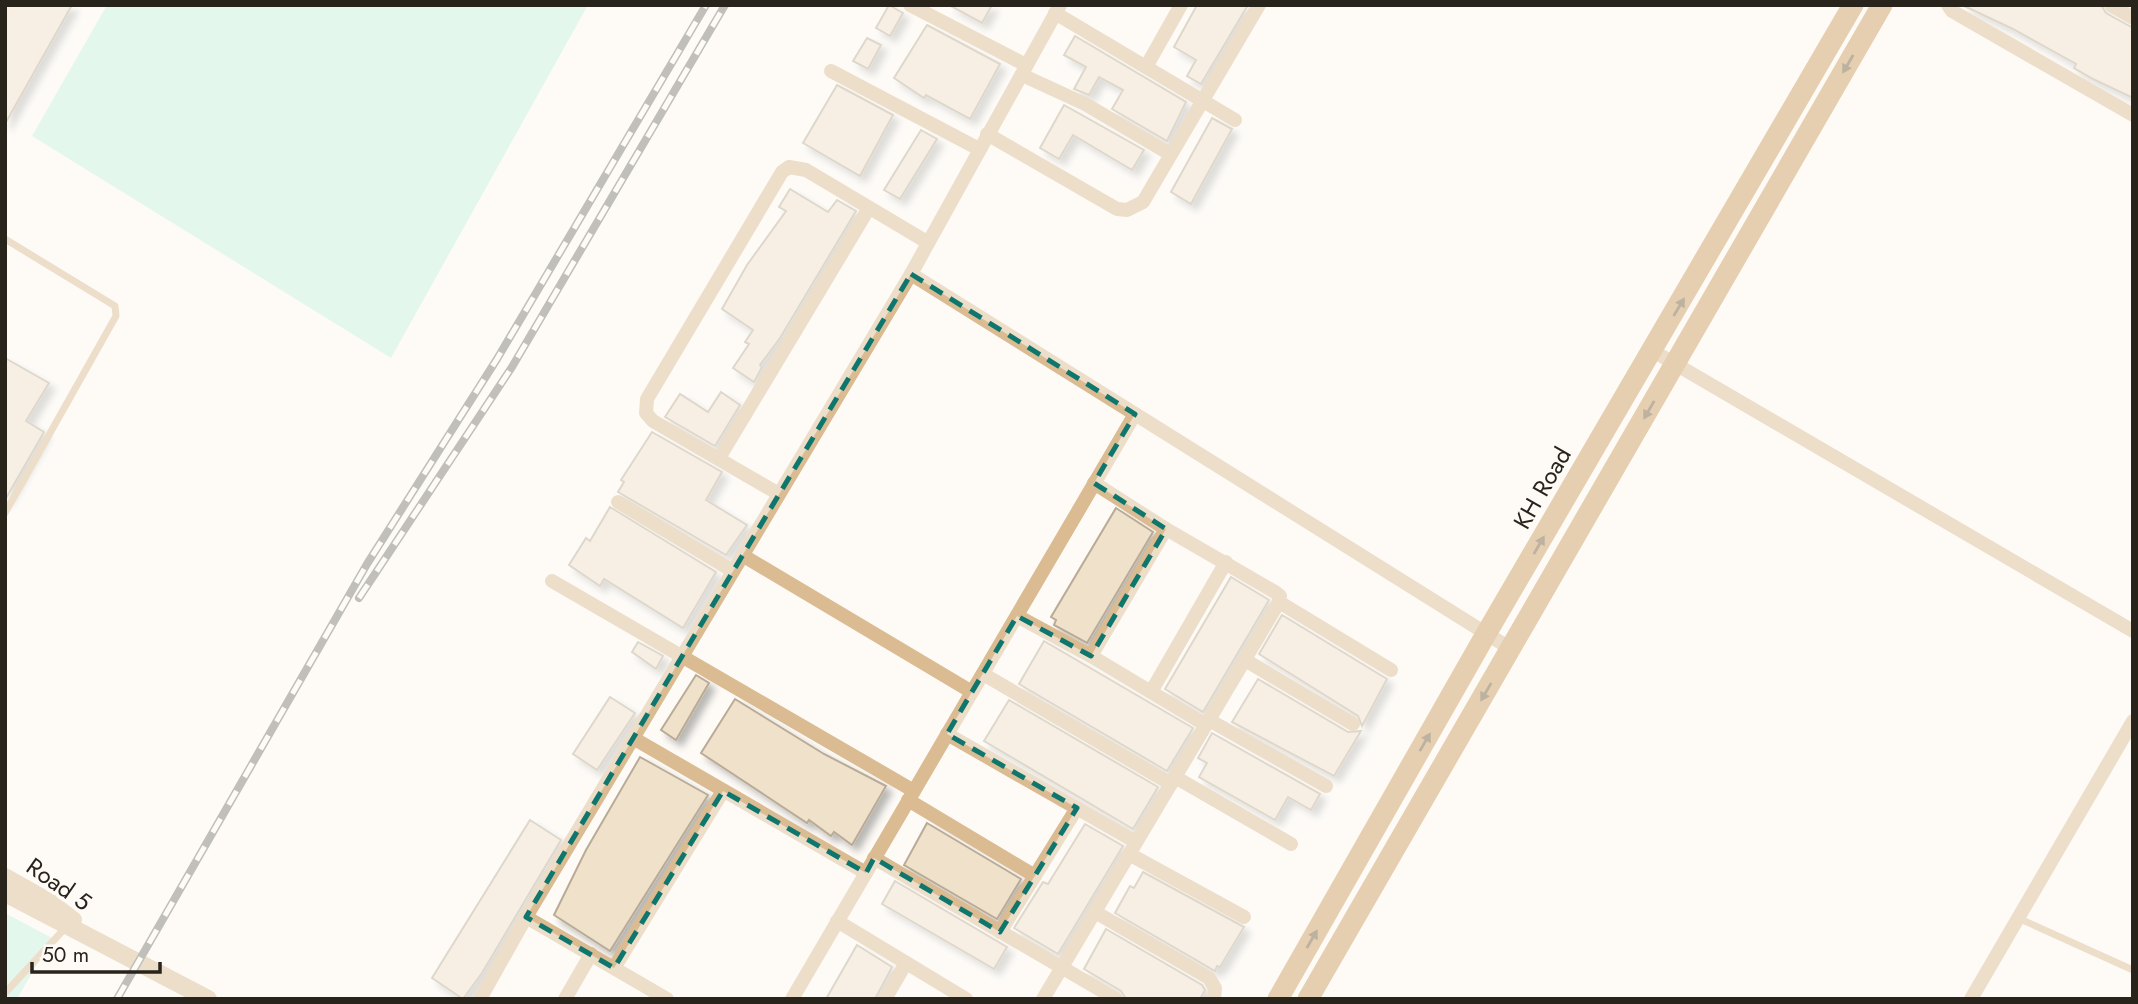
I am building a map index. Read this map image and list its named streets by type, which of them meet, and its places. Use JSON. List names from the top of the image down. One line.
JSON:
{"streets":{"main road":["KH Road"],"street":["Road 5"]},"scale_bar":"50 m"}
